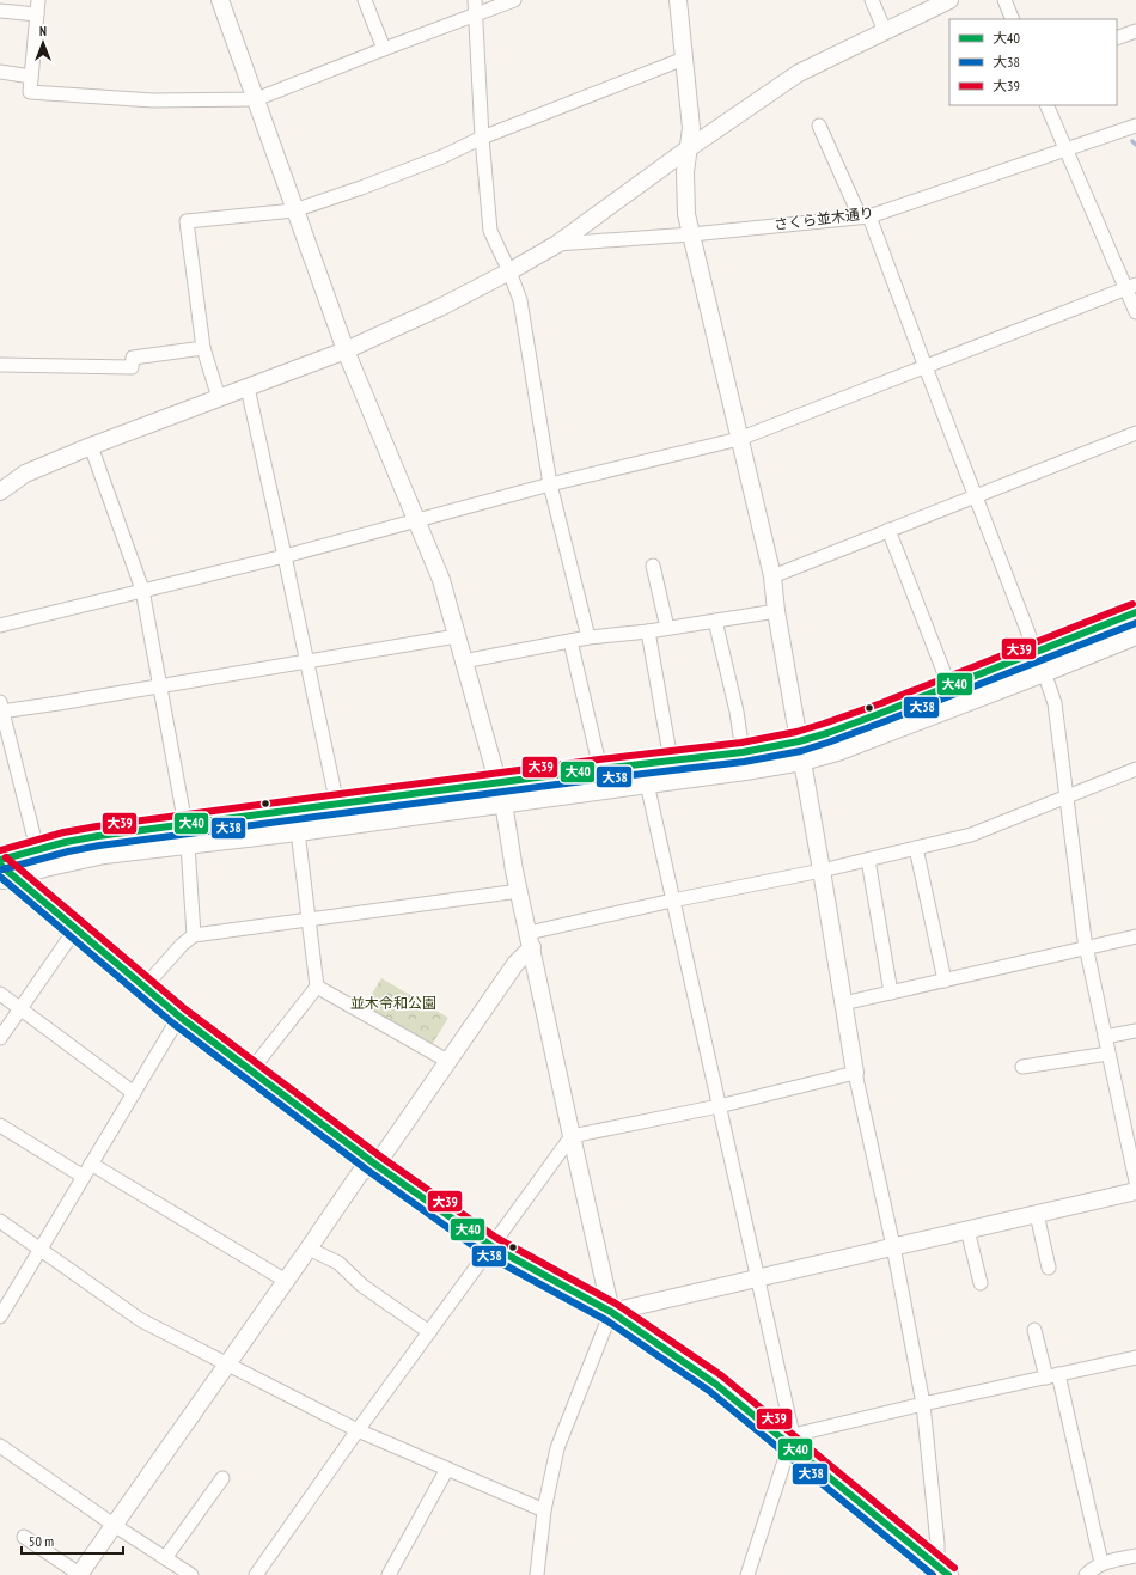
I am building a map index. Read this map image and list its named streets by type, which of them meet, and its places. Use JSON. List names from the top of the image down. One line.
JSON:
{"streets":{"street":["さくら並木通り"]},"parks":["並木令和公園"],"lines":["transit line 大39","transit line 大40","transit line 大38"],"legend":["大40","大38","大39"],"scale_bar":"50 m","north":"top"}
